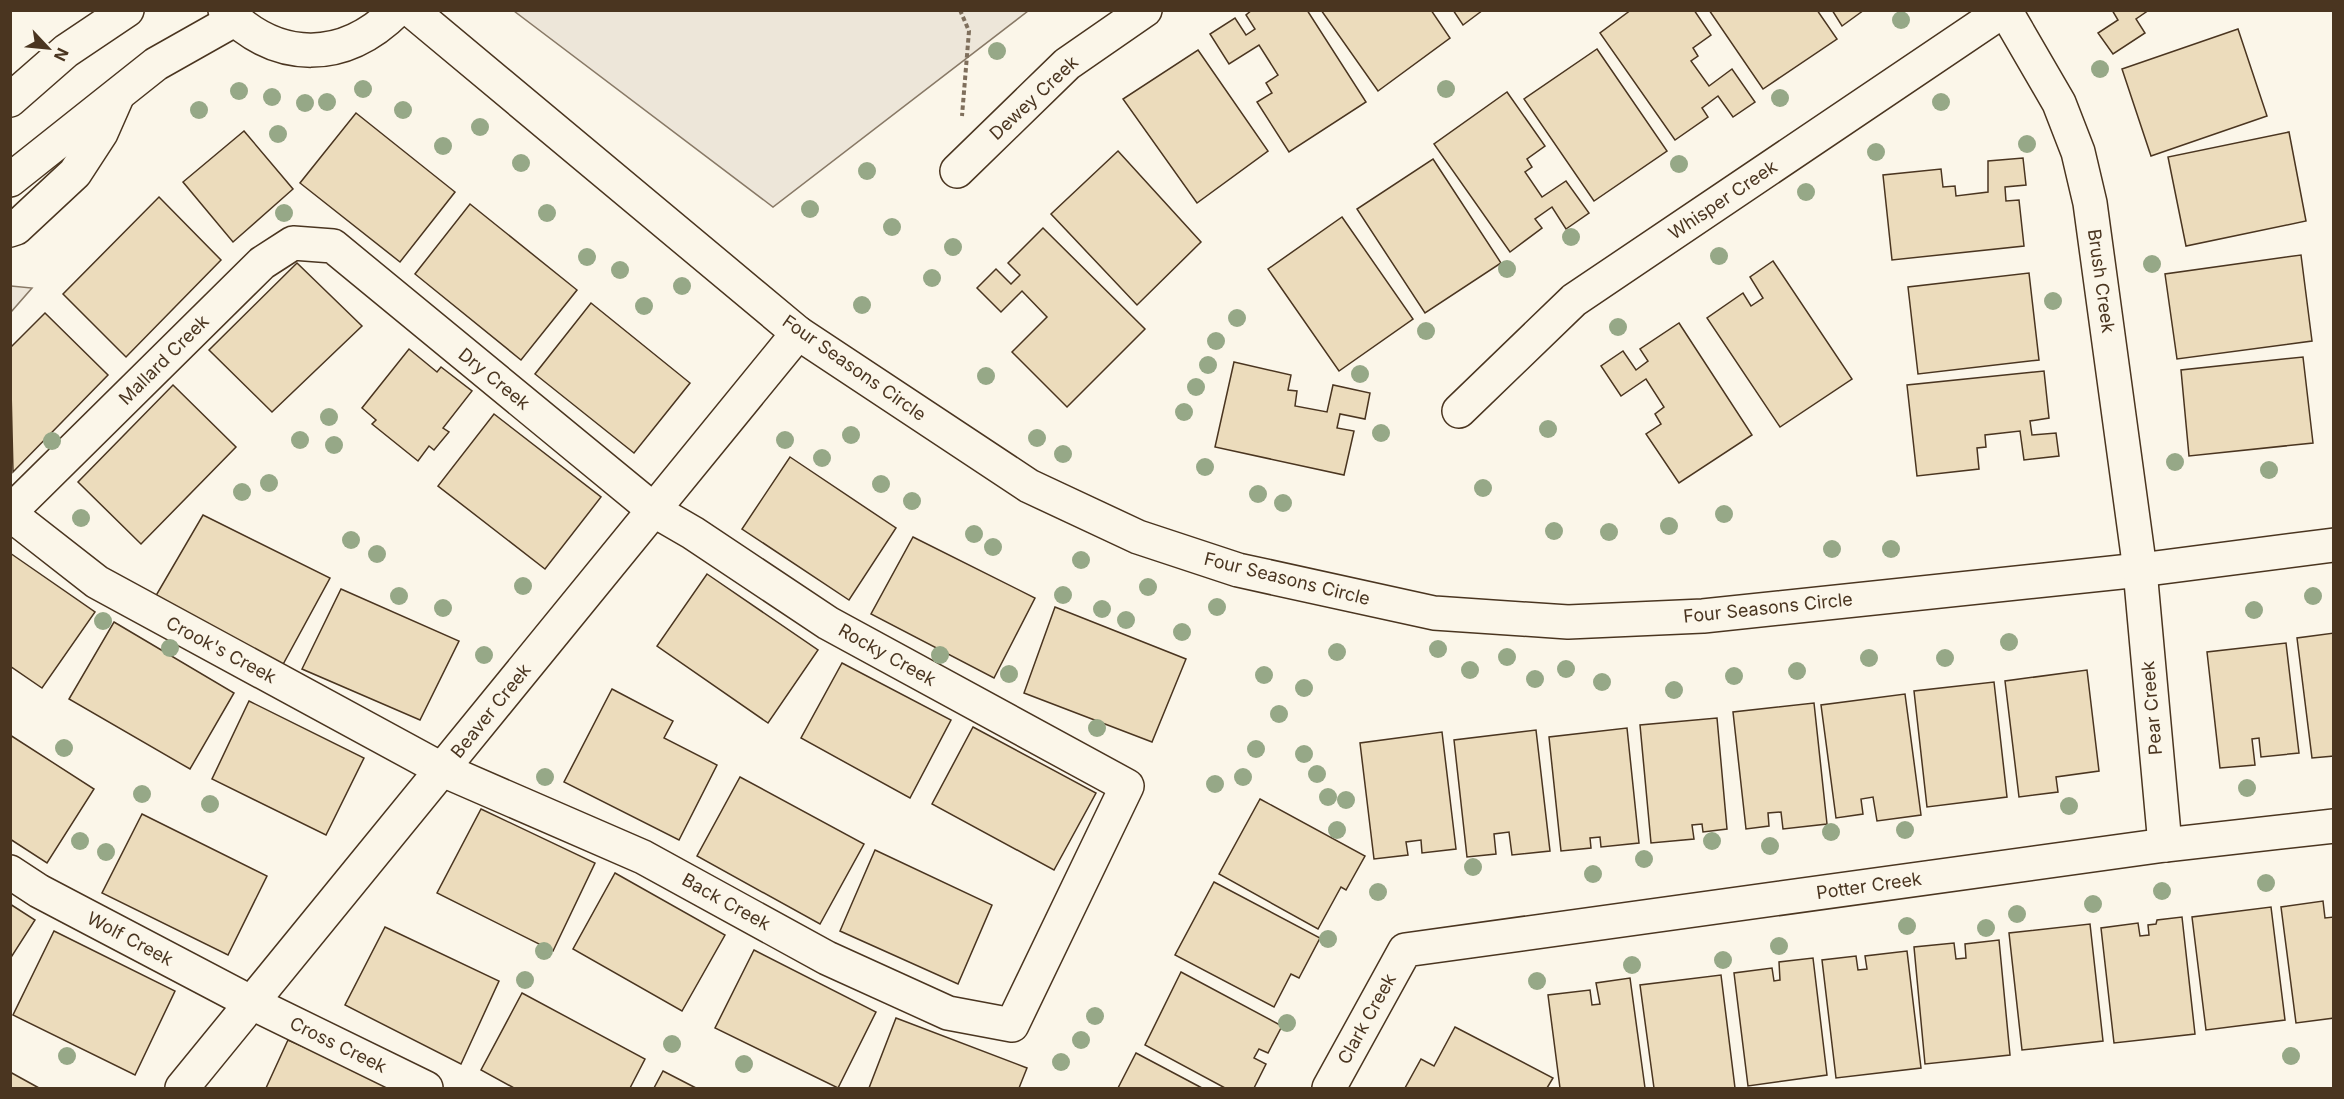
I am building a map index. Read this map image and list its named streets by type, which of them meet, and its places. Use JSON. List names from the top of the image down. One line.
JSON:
{"streets":{"street":["Dewey Creek","Whisper Creek","Brush Creek","Mallard Creek","Four Seasons Circle","Dry Creek","Crook's Creek","Rocky Creek","Pear Creek","Beaver Creek","Potter Creek","Back Creek","Wolf Creek","Clark Creek","Cross Creek"]},"crossings":[["Whisper Creek","Brush Creek"],["Brush Creek","Four Seasons Circle"],["Brush Creek","Pear Creek"],["Mallard Creek","Dry Creek"],["Mallard Creek","Crook's Creek"],["Four Seasons Circle","Pear Creek"],["Four Seasons Circle","Beaver Creek"],["Dry Creek","Rocky Creek"],["Dry Creek","Beaver Creek"],["Crook's Creek","Beaver Creek"],["Crook's Creek","Back Creek"],["Rocky Creek","Beaver Creek"],["Rocky Creek","Back Creek"],["Pear Creek","Potter Creek"],["Beaver Creek","Back Creek"],["Beaver Creek","Wolf Creek"],["Beaver Creek","Cross Creek"],["Potter Creek","Clark Creek"],["Wolf Creek","Cross Creek"]],"north":"bottom right"}
